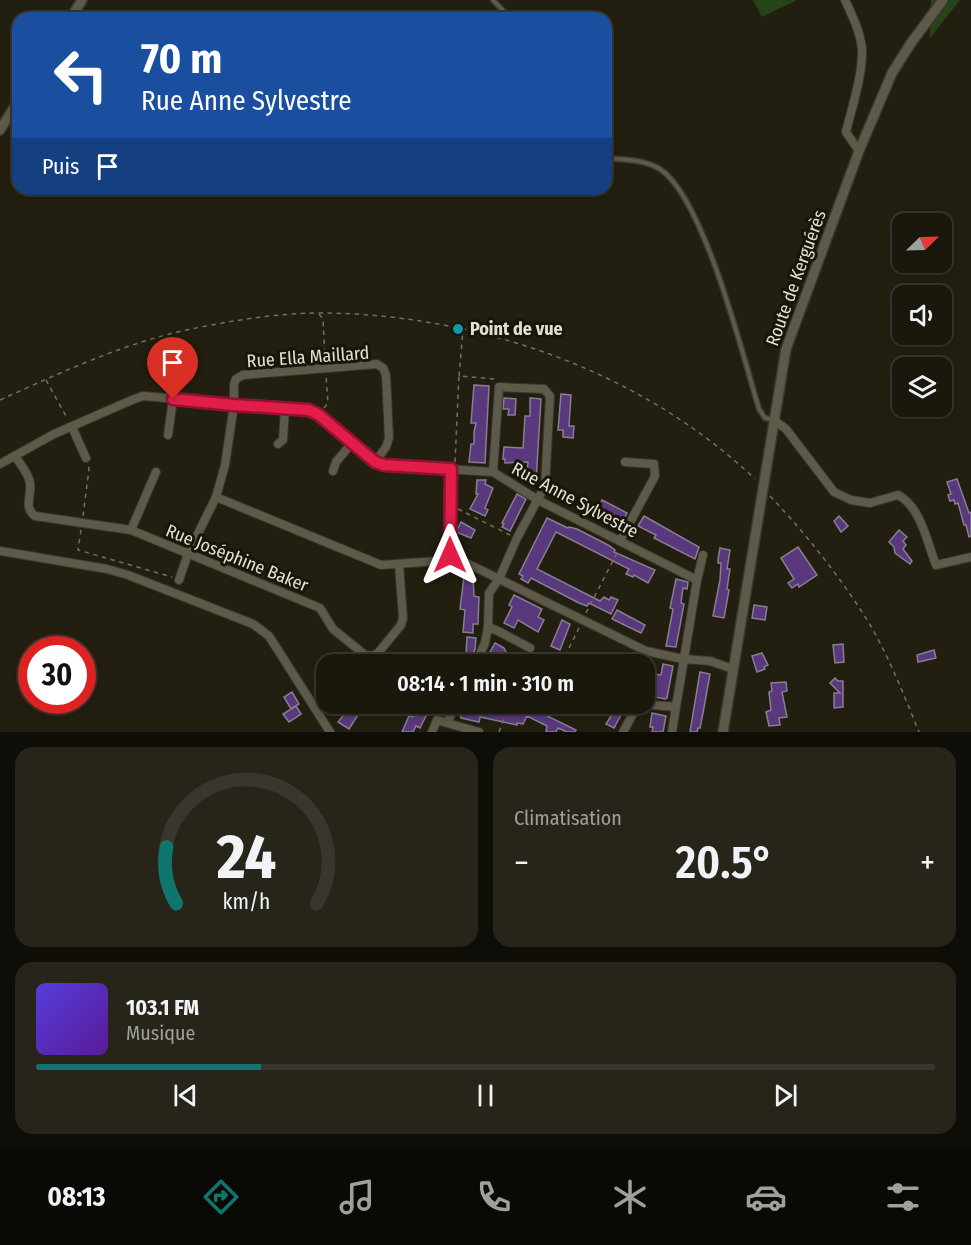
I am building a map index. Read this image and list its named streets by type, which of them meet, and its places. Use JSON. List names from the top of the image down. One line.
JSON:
{"streets":{"street":["Route de Kerguérès","Rue Ella Maillard","Rue Anne Sylvestre","Rue Joséphine Baker"]},"crossings":[["Rue Ella Maillard","Rue Anne Sylvestre"],["Rue Ella Maillard","Rue Joséphine Baker"]],"places":["Point de vue"],"north":"top right","page":{"turn":["70 m","Rue Anne Sylvestre"],"then":"Puis","limit":"30","trip":"08:14 · 1 min · 310 m","tile":"Climatisation","heat":["−","20.5°","+"],"song":["103.1 FM","Musique"],"tabs":"08:13","gauge":["24","km/h"]}}
